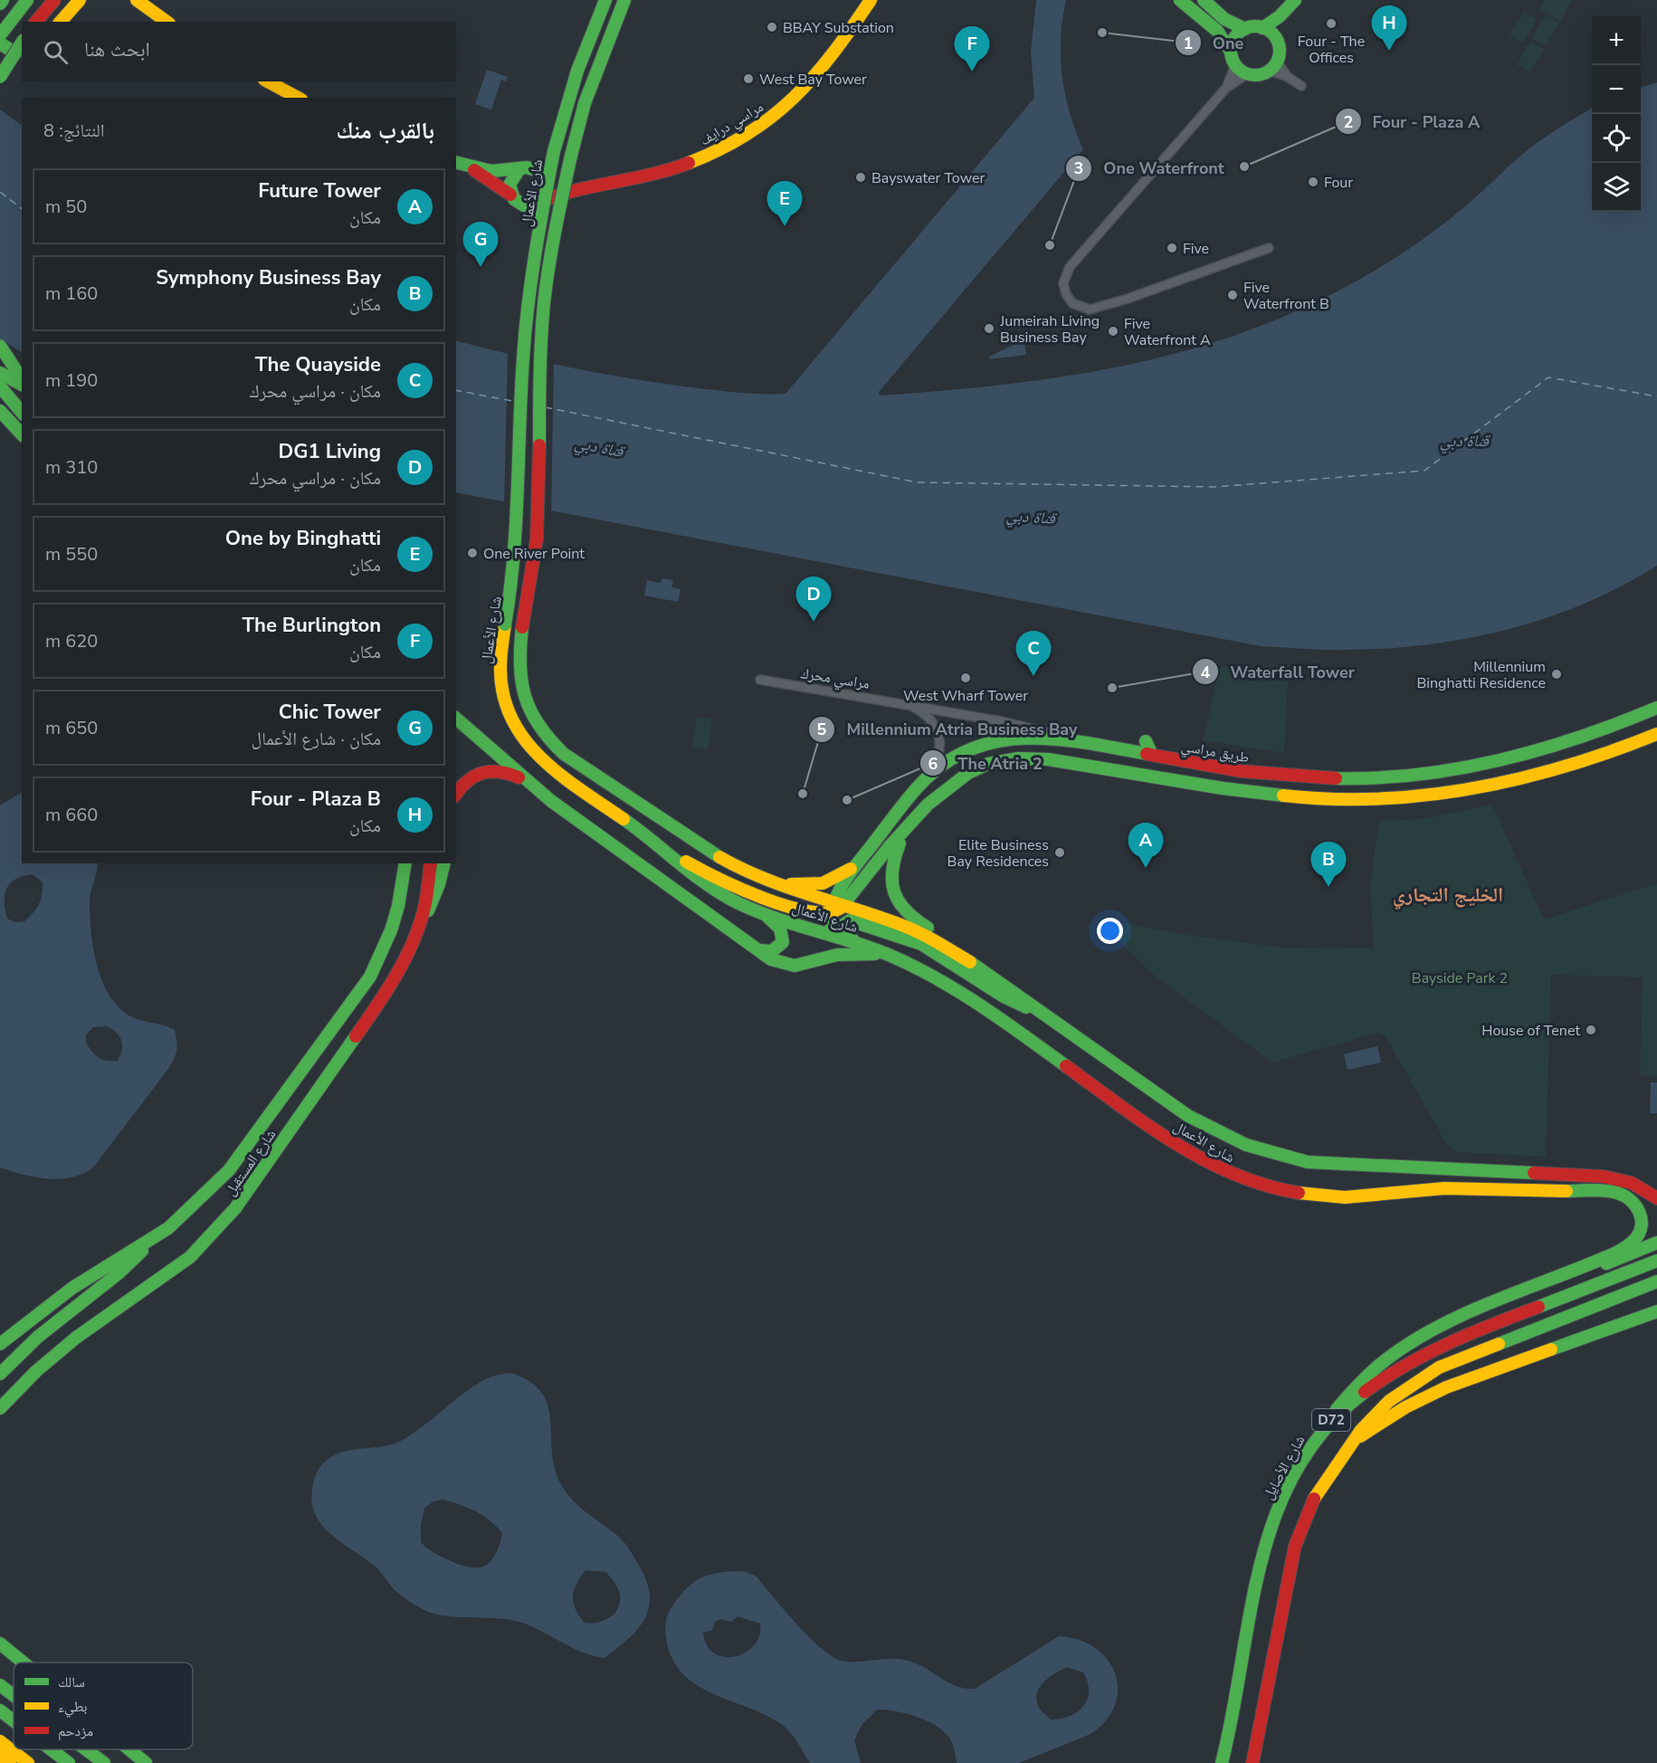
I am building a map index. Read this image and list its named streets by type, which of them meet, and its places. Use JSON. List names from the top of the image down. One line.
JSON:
{"streets":{"street":["مراسي درايف","شارع الأعمال","مراسي محرك","طريق مراسي","شارع المستقبل","D72","شارع الأصايل"]},"crossings":[["شارع الأعمال","طريق مراسي"],["مراسي محرك","طريق مراسي"]],"districts":["الخليج التجاري"],"water":["قناة دبي"],"parks":["Bayside Park 2"],"places":["Four - The Offices","BBAY Substation","One","West Bay Tower","Four - Plaza A","Bayswater Tower","Four","One Waterfront","Five","Five Waterfront B","Jumeirah Living Business Bay","Five Waterfront A","One River Point","Millennium Binghatti Residence","West Wharf Tower","Waterfall Tower","Millennium Atria Business Bay","The Atria 2","Elite Business Bay Residences","House of Tenet"],"legend":["سالك","بطيء","مزدحم"],"page":{"pins":["H","F","E","G","D","C","A","B"],"map_buttons":["+","−"],"search":"ابحث هنا","heading":["بالقرب منك","النتائج: 8"],"list":[{"mark":"A","name":"Future Tower","note":"مكان","value":"50 m"},{"mark":"B","name":"Symphony Business Bay","note":"مكان","value":"160 m"},{"mark":"C","name":"The Quayside","note":"مكان · مراسي محرك","value":"190 m"},{"mark":"D","name":"DG1 Living","note":"مكان · مراسي محرك","value":"310 m"},{"mark":"E","name":"One by Binghatti","note":"مكان","value":"550 m"},{"mark":"F","name":"The Burlington","note":"مكان","value":"620 m"},{"mark":"G","name":"Chic Tower","note":"مكان · شارع الأعمال","value":"650 m"},{"mark":"H","name":"Four - Plaza B","note":"مكان","value":"660 m"}]}}
